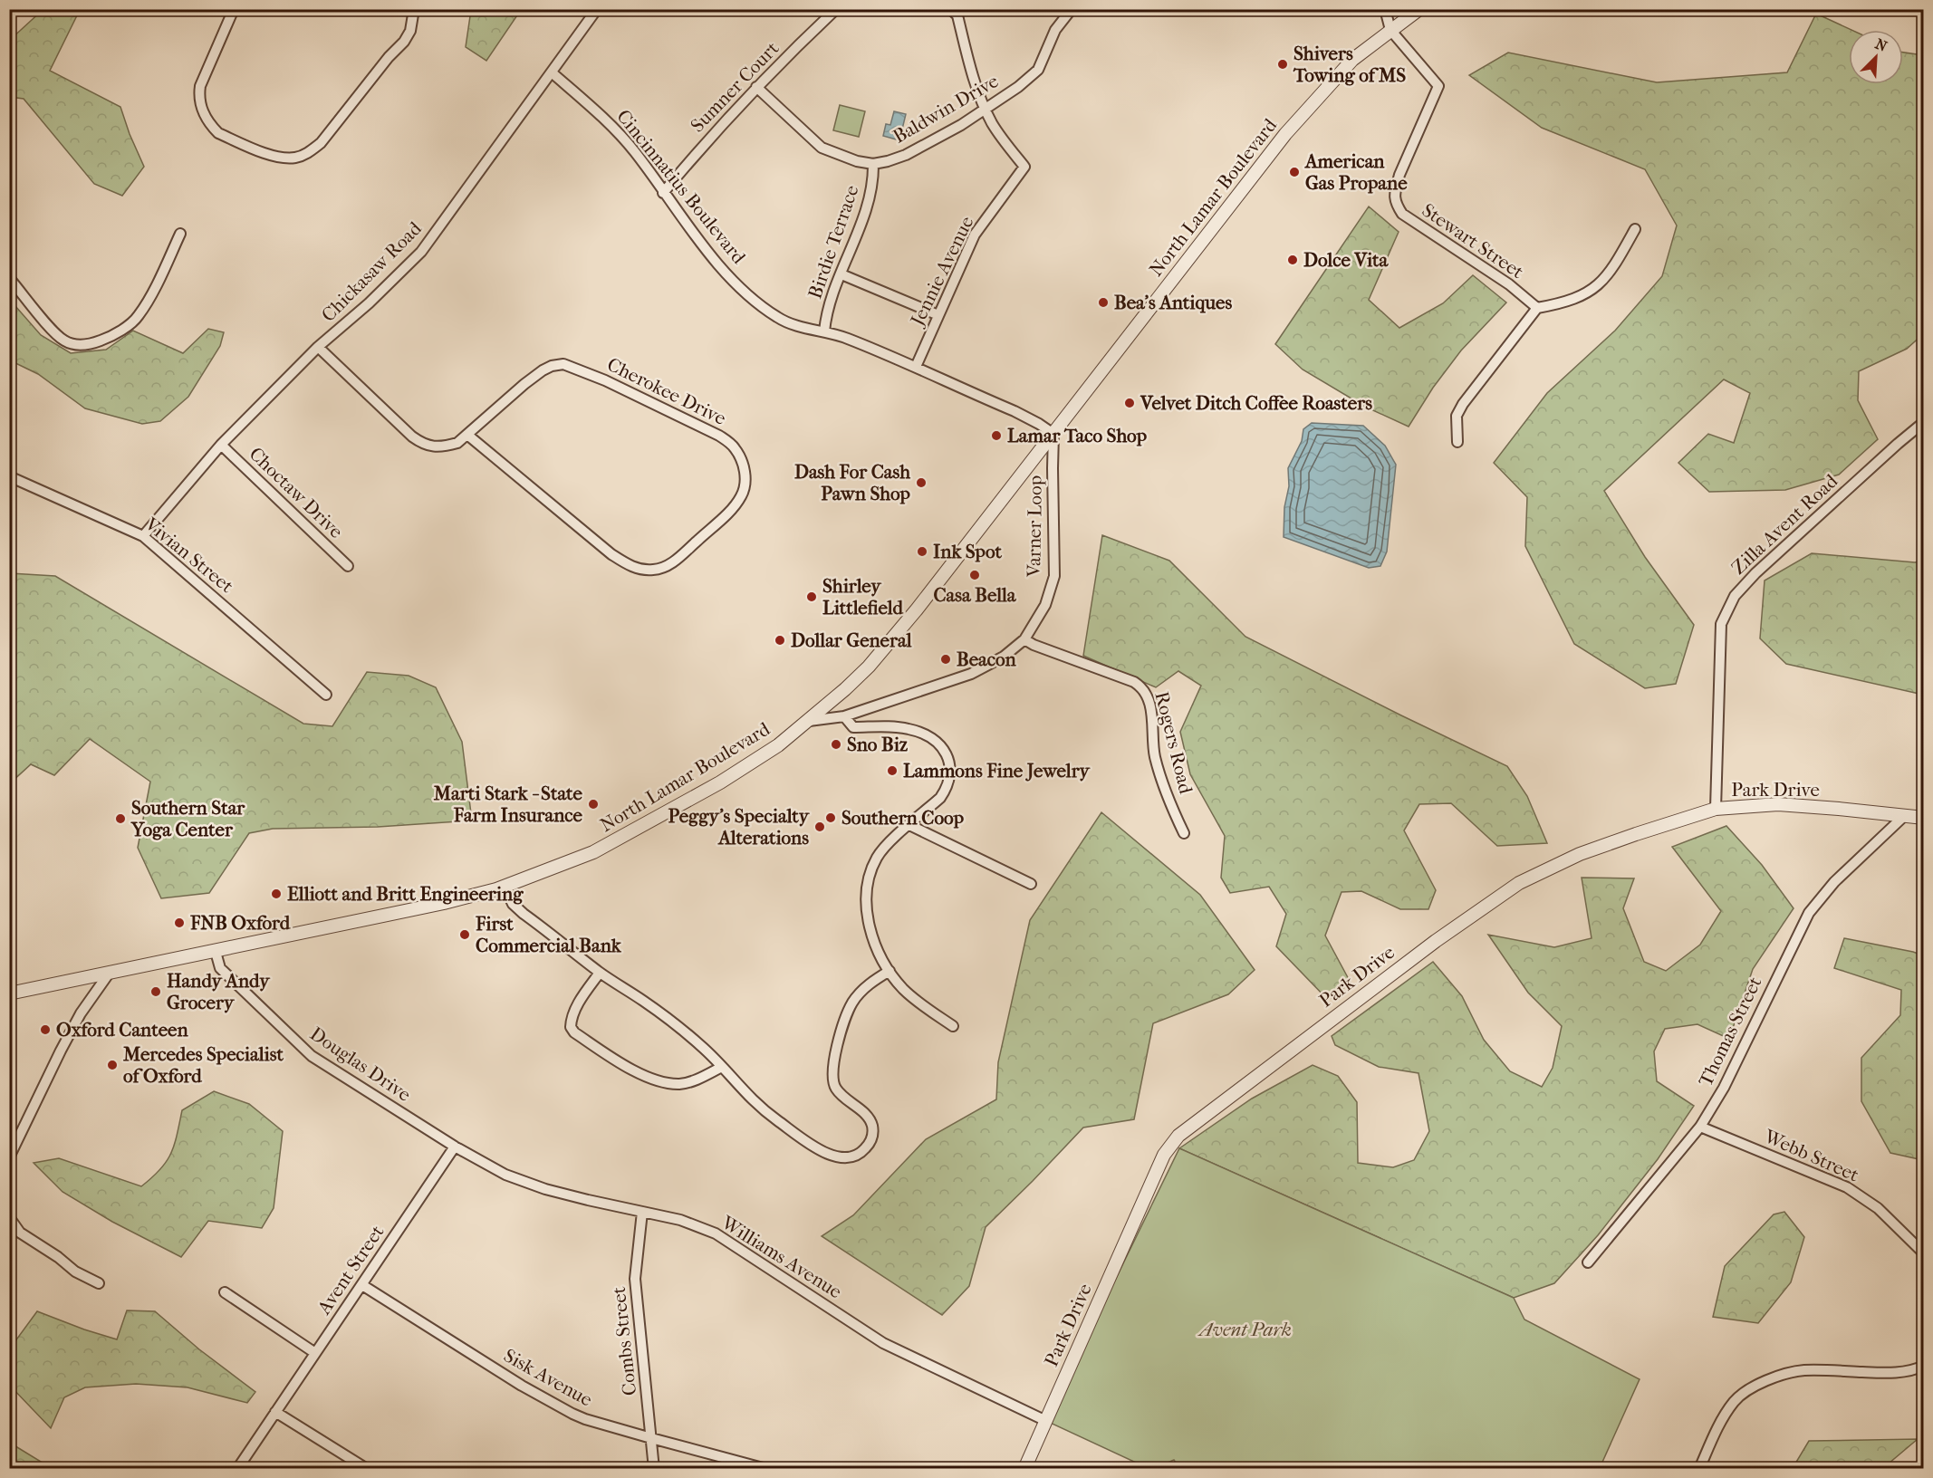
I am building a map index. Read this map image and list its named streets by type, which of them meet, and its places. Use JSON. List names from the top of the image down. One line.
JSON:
{"streets":{"street":["Sumner Court","Baldwin Drive","Cincinnatius Boulevard","North Lamar Boulevard","Stewart Street","Birdie Terrace","Jennie Avenue","Chickasaw Road","Cherokee Drive","Choctaw Drive","Zilla Avent Road","Varner Loop","Vivian Street","Rogers Road","Park Drive","Thomas Street","Douglas Drive","Webb Street","Williams Avenue","Avent Street","Combs Street","Sisk Avenue"]},"crossings":[["Sumner Court","Baldwin Drive"],["Sumner Court","Cincinnatius Boulevard"],["Baldwin Drive","Birdie Terrace"],["Baldwin Drive","Jennie Avenue"],["Cincinnatius Boulevard","North Lamar Boulevard"],["Cincinnatius Boulevard","Birdie Terrace"],["Cincinnatius Boulevard","Jennie Avenue"],["Cincinnatius Boulevard","Chickasaw Road"],["Cincinnatius Boulevard","Varner Loop"],["North Lamar Boulevard","Stewart Street"],["North Lamar Boulevard","Varner Loop"],["North Lamar Boulevard","Douglas Drive"],["Chickasaw Road","Cherokee Drive"],["Chickasaw Road","Choctaw Drive"],["Chickasaw Road","Vivian Street"],["Zilla Avent Road","Park Drive"],["Varner Loop","Rogers Road"],["Park Drive","Thomas Street"],["Park Drive","Williams Avenue"],["Thomas Street","Webb Street"],["Douglas Drive","Williams Avenue"],["Douglas Drive","Avent Street"],["Williams Avenue","Avent Street"],["Williams Avenue","Combs Street"],["Avent Street","Sisk Avenue"],["Combs Street","Sisk Avenue"]],"parks":["Avent Park"],"places":["Shivers Towing of MS","American Gas Propane","Dolce Vita","Bea's Antiques","Velvet Ditch Coffee Roasters","Lamar Taco Shop","Dash For Cash Pawn Shop","Ink Spot","Casa Bella","Shirley Littlefield","Dollar General","Beacon","Sno Biz","Lammons Fine Jewelry","Marti Stark - State Farm Insurance","Southern Coop","Southern Star Yoga Center","Peggy's Specialty Alterations","Elliott and Britt Engineering","FNB Oxford","First Commercial Bank","Handy Andy Grocery","Oxford Canteen","Mercedes Specialist of Oxford"],"north":"top right"}
